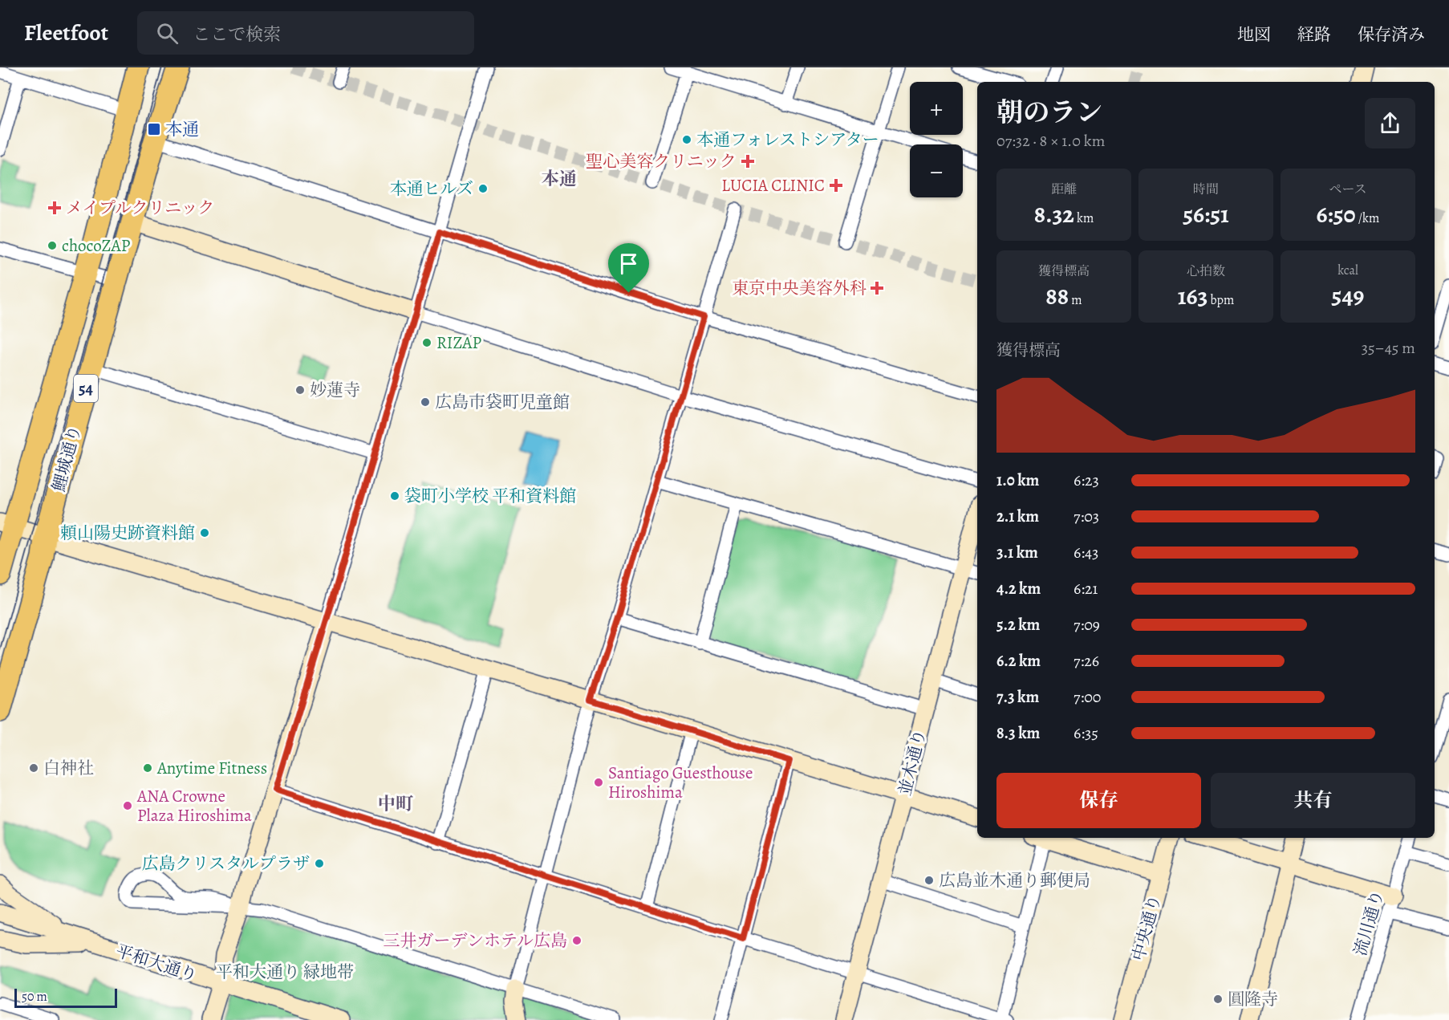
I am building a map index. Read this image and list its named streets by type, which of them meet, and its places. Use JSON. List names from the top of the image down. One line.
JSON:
{"streets":{"highway":["54","鯉城通り"],"street":["並木通り","流川通り","中央通り","平和大通り"]},"districts":["本通","中町"],"parks":["平和大通り 緑地帯"],"places":{"transit":["本通"],"other":["本通フォレストシアター","本通ヒルズ","chocoZAP","RIZAP","妙蓮寺","広島市袋町児童館","袋町小学校 平和資料館","頼山陽史跡資料館","白神社","Anytime Fitness","Santiago Guesthouse Hiroshima","ANA Crowne Plaza Hiroshima","広島クリスタルプラザ","広島並木通り郵便局","三井ガーデンホテル広島","圓隆寺"],"health":["聖心美容クリニック","LUCIA CLINIC","メイプルクリニック","東京中央美容外科"]},"scale_bar":"50 m","page":{"header":"Fleetfoot","search":"ここで検索","nav":["地図","経路","保存済み"],"map_buttons":["+","−"],"heading":["朝のラン","07:32 · 8 × 1.0 km"],"stats":[["距離","8.32 km"],["時間","56:51"],["ペース","6:50 /km"],["獲得標高","88 m"],["心拍数","163 bpm"],["kcal","549"]],"chart":["獲得標高","35–45 m"],"list":[{"name":"1.0 km","note":"6:23"},{"name":"2.1 km","note":"7:03"},{"name":"3.1 km","note":"6:43"},{"name":"4.2 km","note":"6:21"},{"name":"5.2 km","note":"7:09"},{"name":"6.2 km","note":"7:26"},{"name":"7.3 km","note":"7:00"},{"name":"8.3 km","note":"6:35"}],"buttons":["保存","共有"],"scale":"50 m"}}
